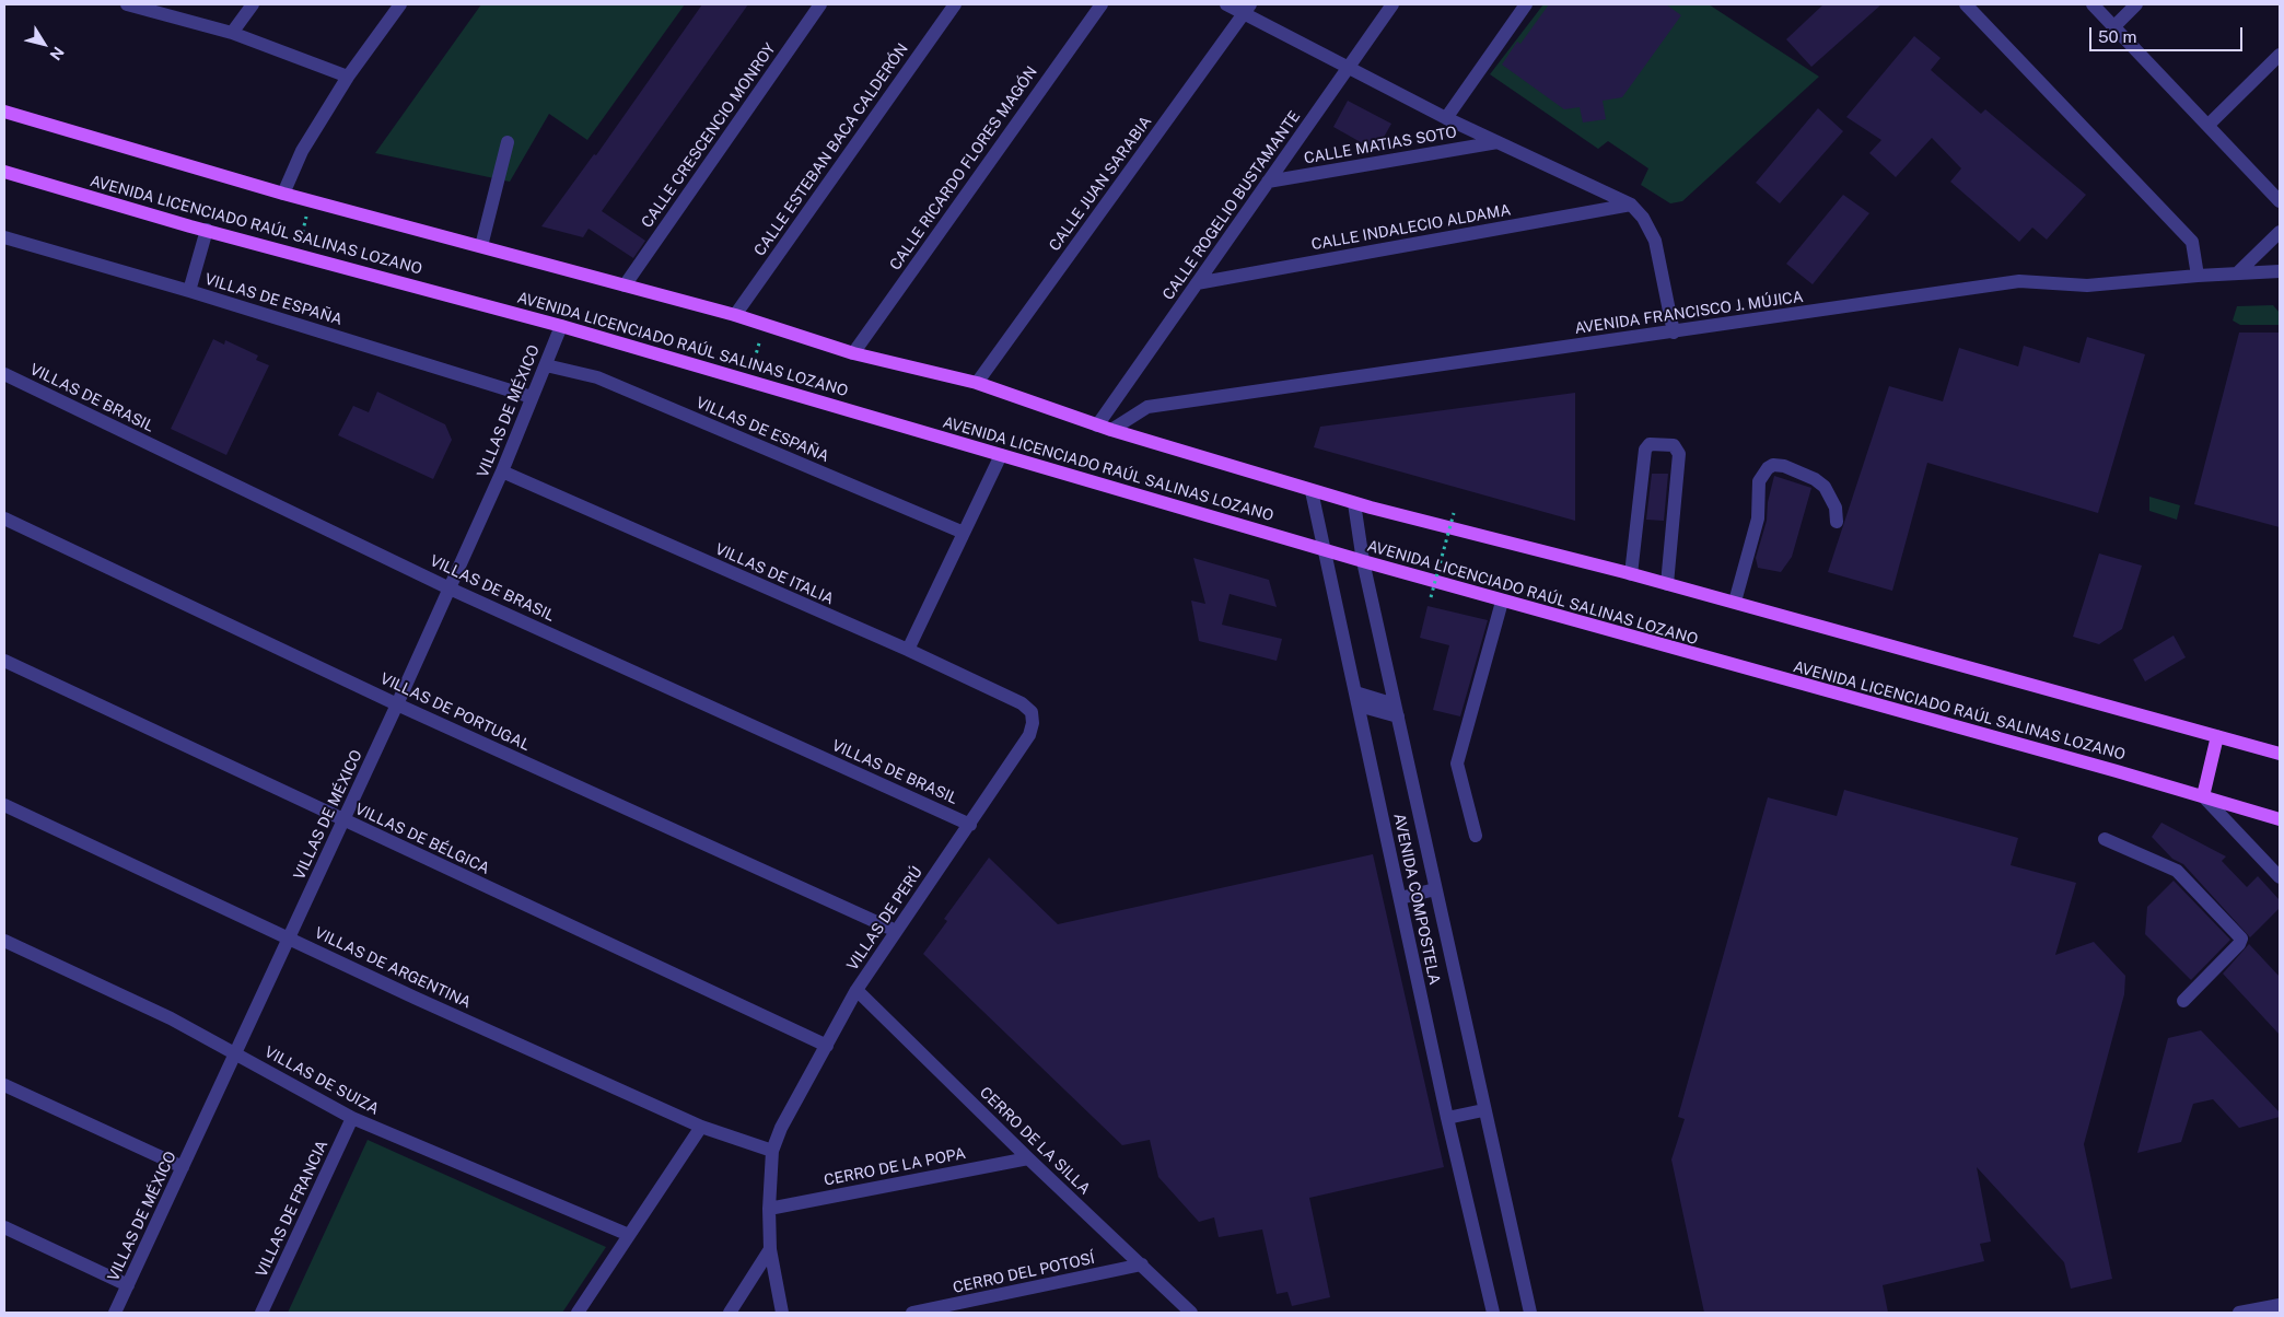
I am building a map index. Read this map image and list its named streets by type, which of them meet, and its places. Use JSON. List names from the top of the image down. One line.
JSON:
{"streets":{"main road":["AVENIDA LICENCIADO RAÚL SALINAS LOZANO"],"street":["CALLE CRESCENCIO MONROY","CALLE MATIAS SOTO","CALLE ESTEBAN BACA CALDERÓN","CALLE RICARDO FLORES MAGÓN","CALLE JUAN SARABIA","CALLE ROGELIO BUSTAMANTE","CALLE INDALECIO ALDAMA","VILLAS DE ESPAÑA","AVENIDA FRANCISCO J. MÚJICA","VILLAS DE BRASIL","VILLAS DE MÉXICO","VILLAS DE ITALIA","VILLAS DE PORTUGAL","VILLAS DE BÉLGICA","AVENIDA COMPOSTELA","VILLAS DE PERÚ","VILLAS DE ARGENTINA","VILLAS DE SUIZA","CERRO DE LA SILLA","CERRO DE LA POPA","VILLAS DE FRANCIA","CERRO DEL POTOSÍ"]},"crossings":[["CALLE MATIAS SOTO","CALLE ROGELIO BUSTAMANTE"],["CALLE ROGELIO BUSTAMANTE","CALLE INDALECIO ALDAMA"],["AVENIDA LICENCIADO RAÚL SALINAS LOZANO","VILLAS DE MÉXICO"],["AVENIDA LICENCIADO RAÚL SALINAS LOZANO","AVENIDA COMPOSTELA"],["VILLAS DE ESPAÑA","VILLAS DE MÉXICO"],["VILLAS DE BRASIL","VILLAS DE MÉXICO"],["VILLAS DE BRASIL","VILLAS DE PERÚ"],["VILLAS DE MÉXICO","VILLAS DE ITALIA"],["VILLAS DE MÉXICO","VILLAS DE PORTUGAL"],["VILLAS DE MÉXICO","VILLAS DE BÉLGICA"],["VILLAS DE MÉXICO","VILLAS DE ARGENTINA"],["VILLAS DE MÉXICO","VILLAS DE SUIZA"],["VILLAS DE ITALIA","VILLAS DE PERÚ"],["VILLAS DE PORTUGAL","VILLAS DE PERÚ"],["VILLAS DE BÉLGICA","VILLAS DE PERÚ"],["VILLAS DE PERÚ","VILLAS DE ARGENTINA"],["VILLAS DE PERÚ","CERRO DE LA SILLA"],["VILLAS DE PERÚ","CERRO DE LA POPA"],["VILLAS DE SUIZA","VILLAS DE FRANCIA"],["CERRO DE LA SILLA","CERRO DE LA POPA"],["CERRO DE LA SILLA","CERRO DEL POTOSÍ"]],"scale_bar":"50 m","north":"bottom right"}
